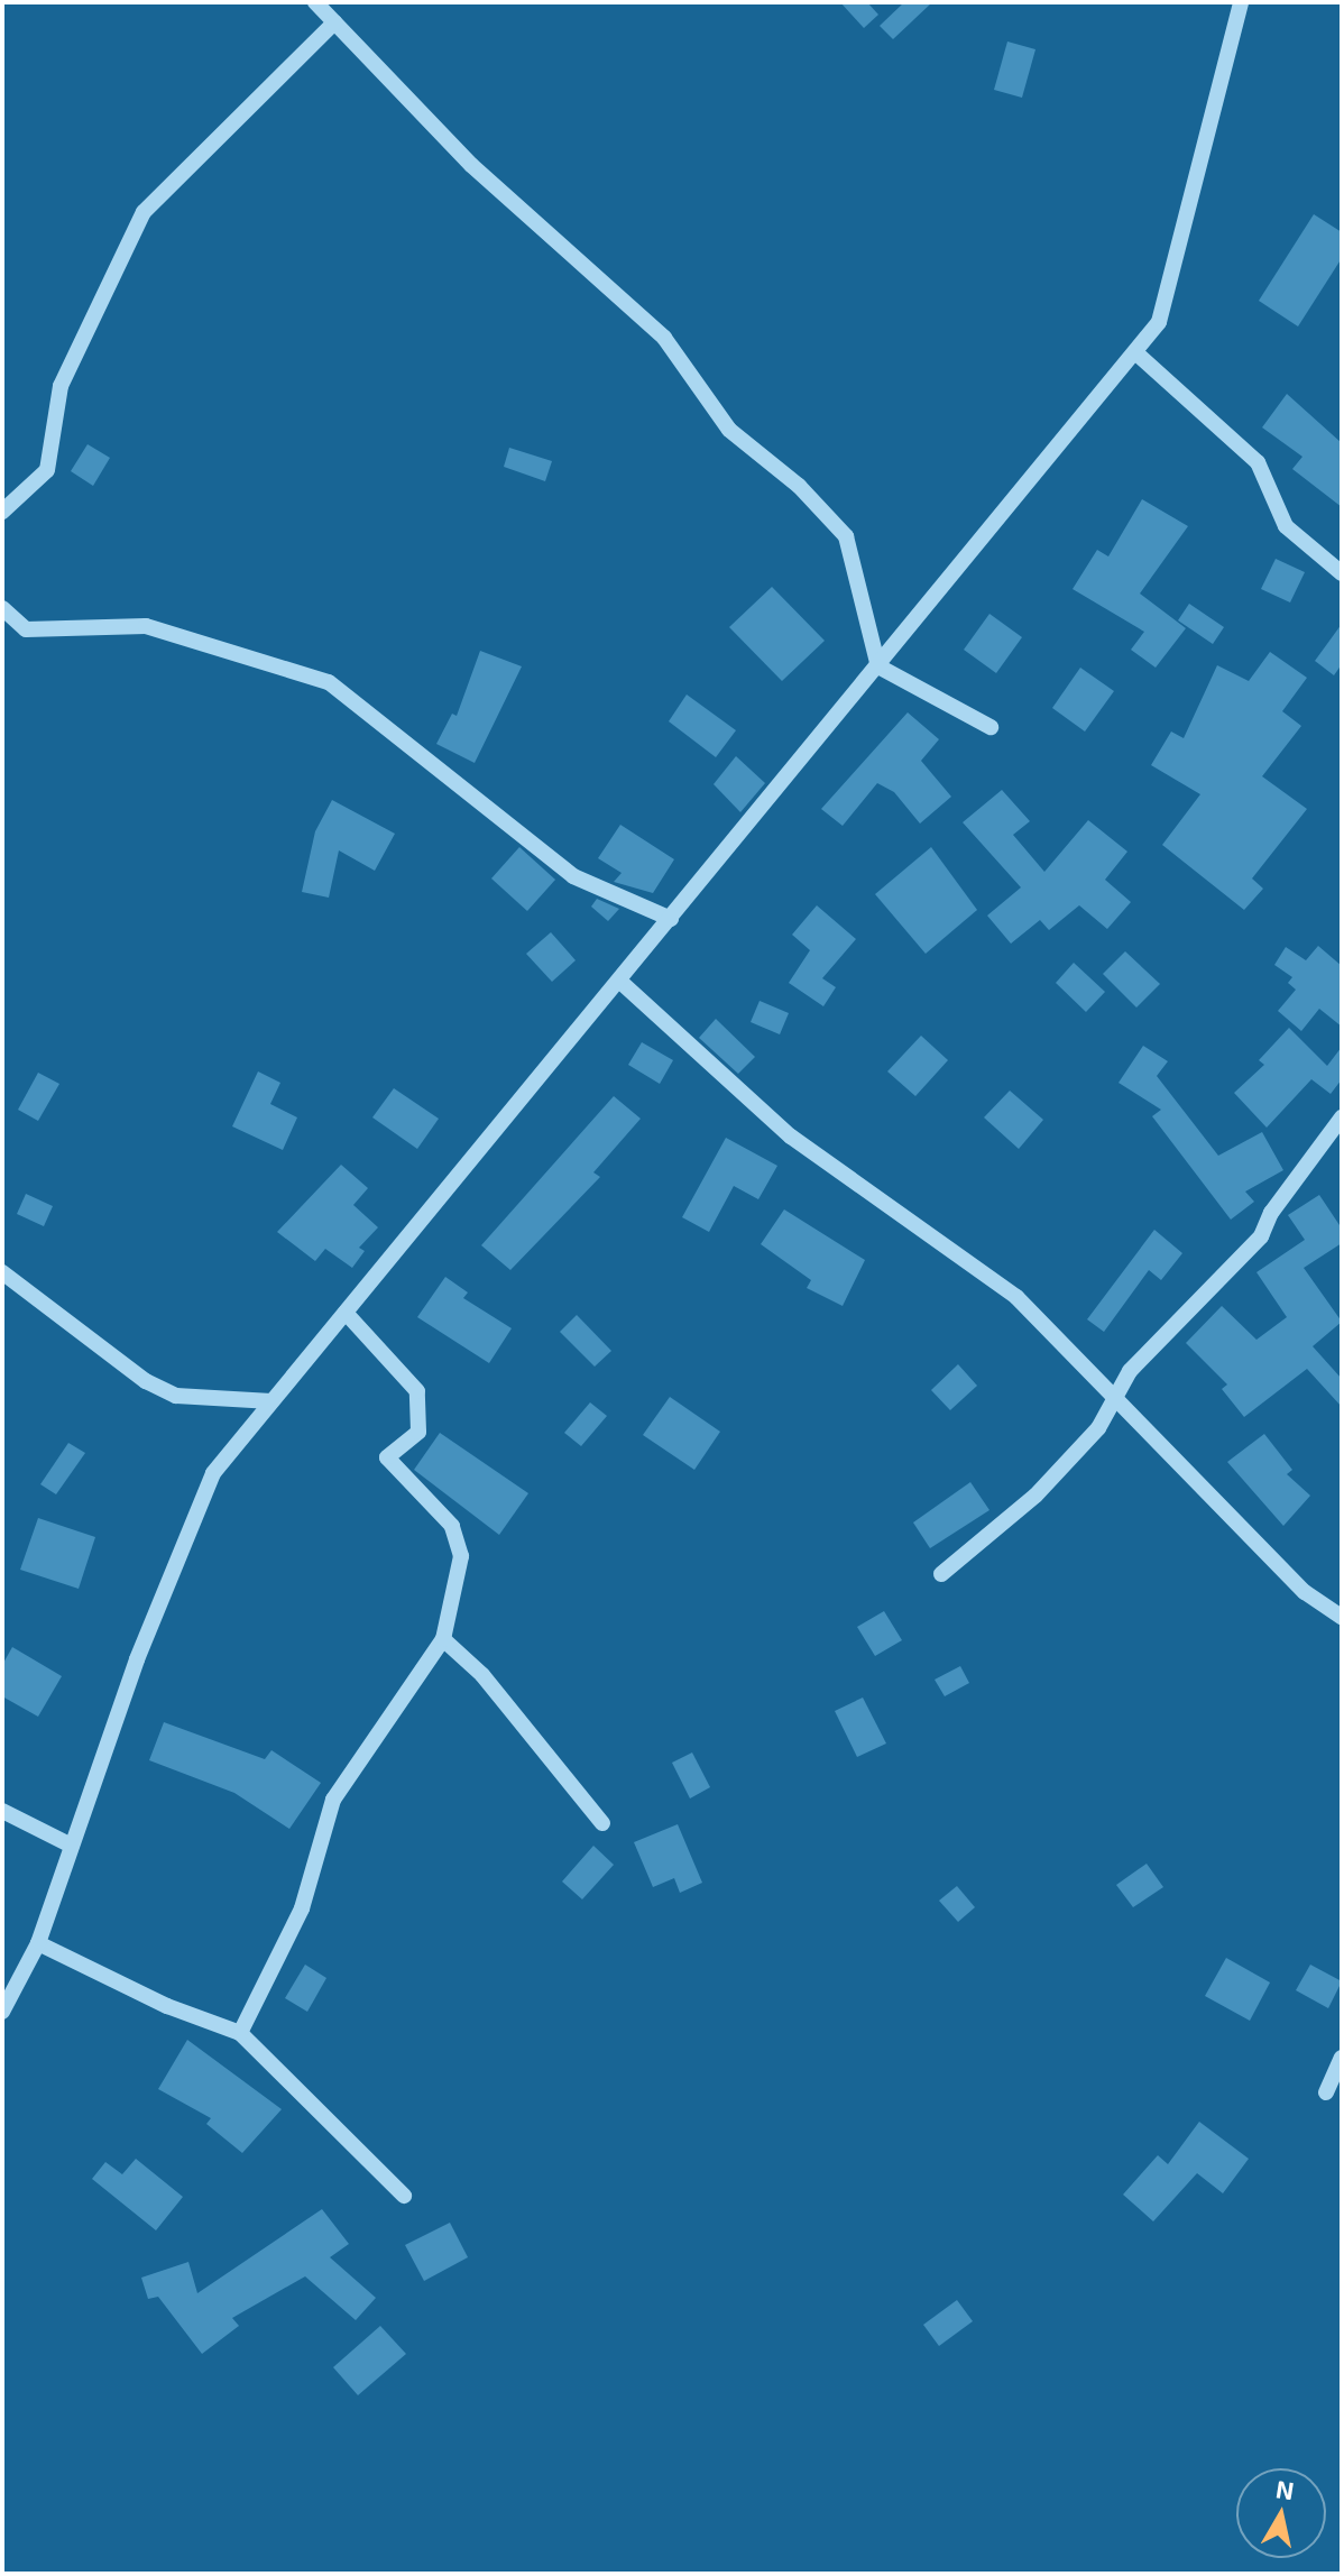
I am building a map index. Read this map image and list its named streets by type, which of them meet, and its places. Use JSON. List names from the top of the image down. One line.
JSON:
{"north":"top"}
